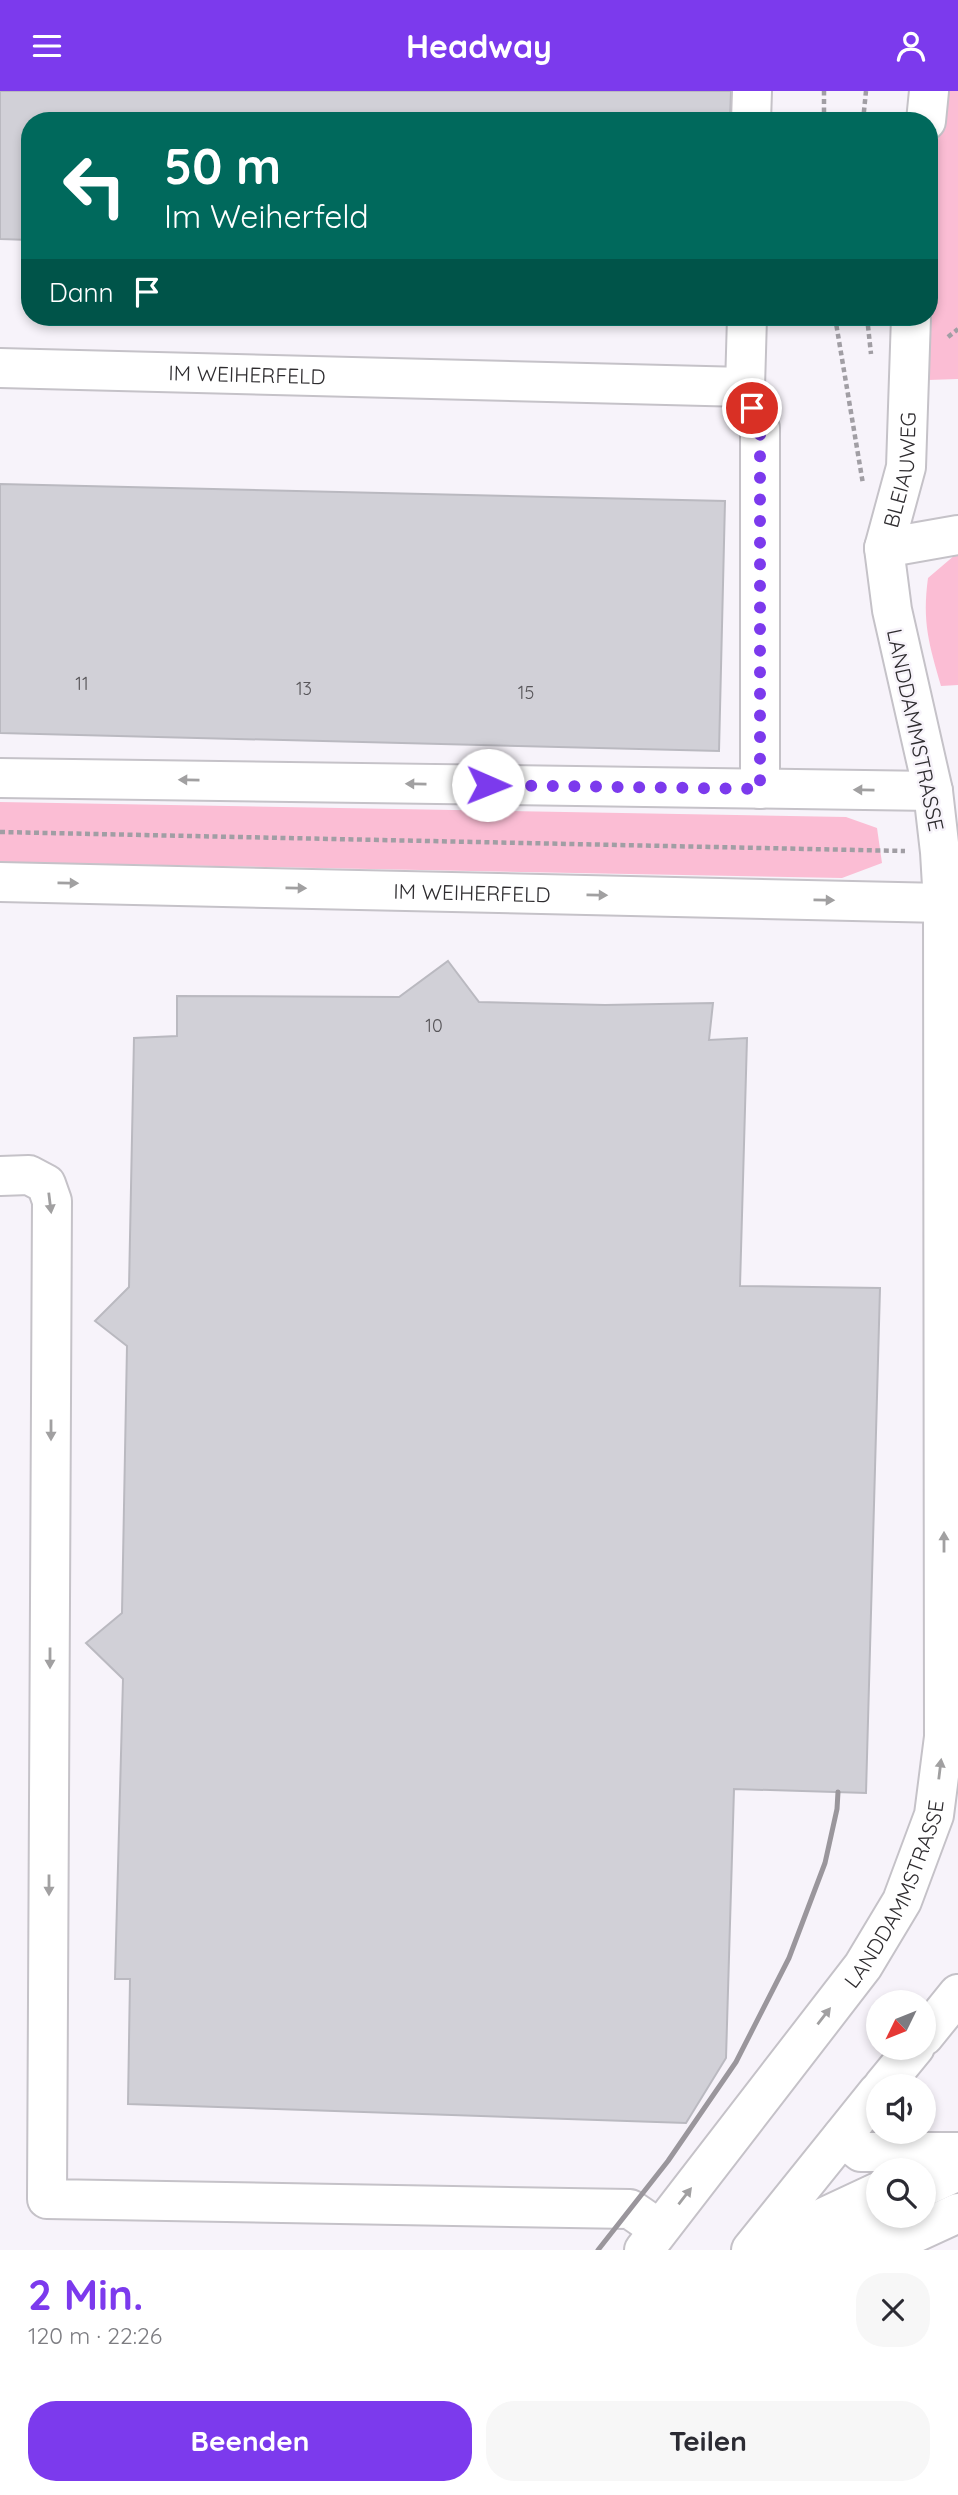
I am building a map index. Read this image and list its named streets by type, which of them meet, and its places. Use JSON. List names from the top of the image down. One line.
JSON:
{"streets":{"street":["IM WEIHERFELD","BLEIAUWEG","LANDDAMMSTRASSE"]},"crossings":[["IM WEIHERFELD","LANDDAMMSTRASSE"],["BLEIAUWEG","LANDDAMMSTRASSE"]],"one_way":["LANDDAMMSTRASSE"],"house_numbers":["11","13","15","10"],"north":"bottom left","page":{"header":"Headway","turn":["50 m","Im Weiherfeld"],"then":"Dann","heading":["2 Min.","120 m · 22:26"],"buttons":["Beenden","Teilen"]}}
